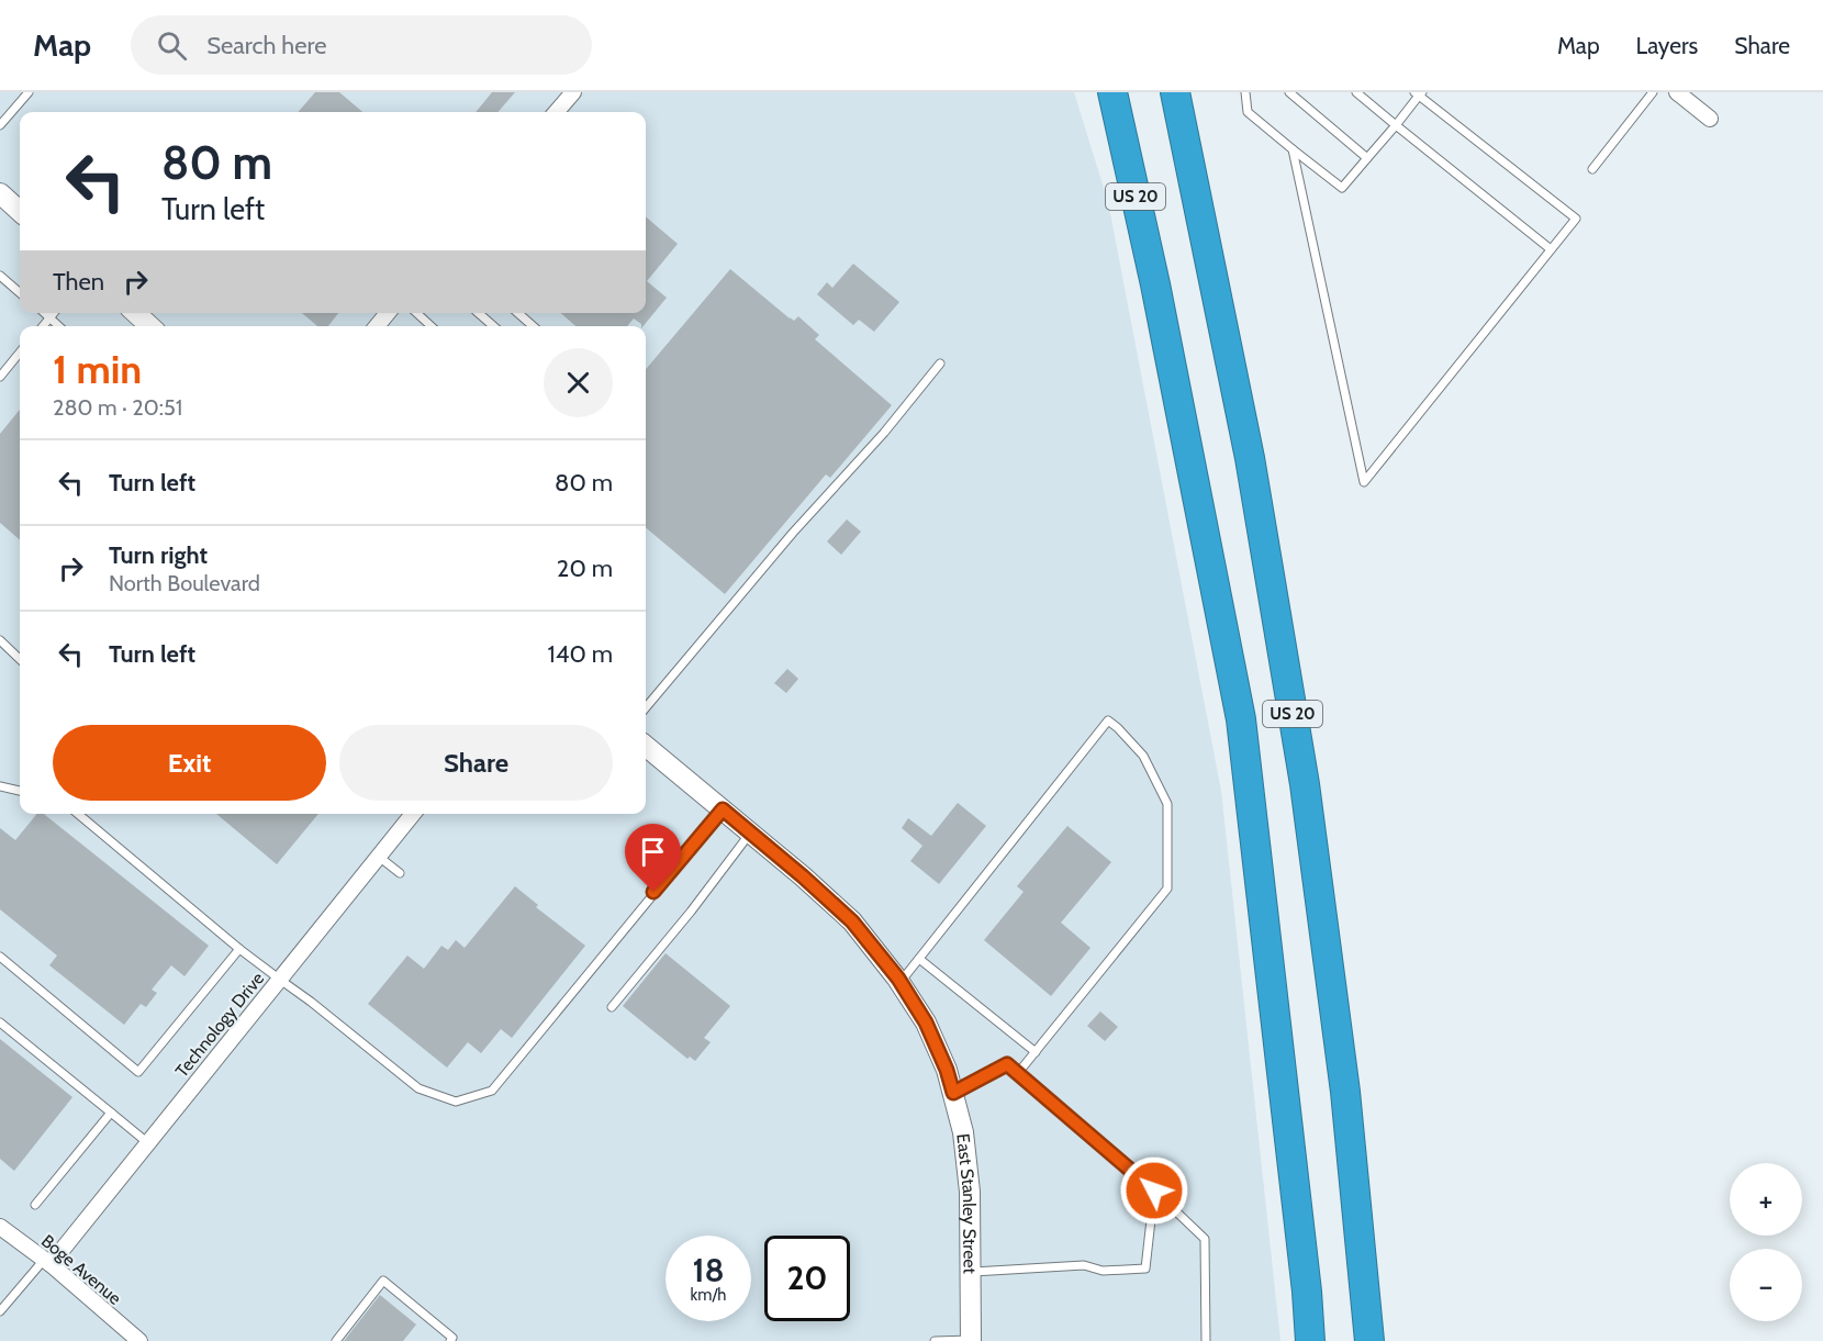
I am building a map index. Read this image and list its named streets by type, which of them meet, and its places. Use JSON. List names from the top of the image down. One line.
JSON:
{"streets":{"highway":["US 20"],"street":["Technology Drive","East Stanley Street","Boge Avenue"]},"crossings":[["Technology Drive","Boge Avenue"]],"page":{"header":"Map","search":"Search here","nav":["Map","Layers","Share"],"turn":["80 m","Turn left"],"then":"Then","heading":["1 min","280 m · 20:51"],"list":[{"name":"Turn left","value":"80 m"},{"name":"Turn right","note":"North Boulevard","value":"20 m"},{"name":"Turn left","value":"140 m"}],"buttons":["Exit","Share"],"map_buttons":["+","−"],"speed":"18 km/h","limit":"20"}}
